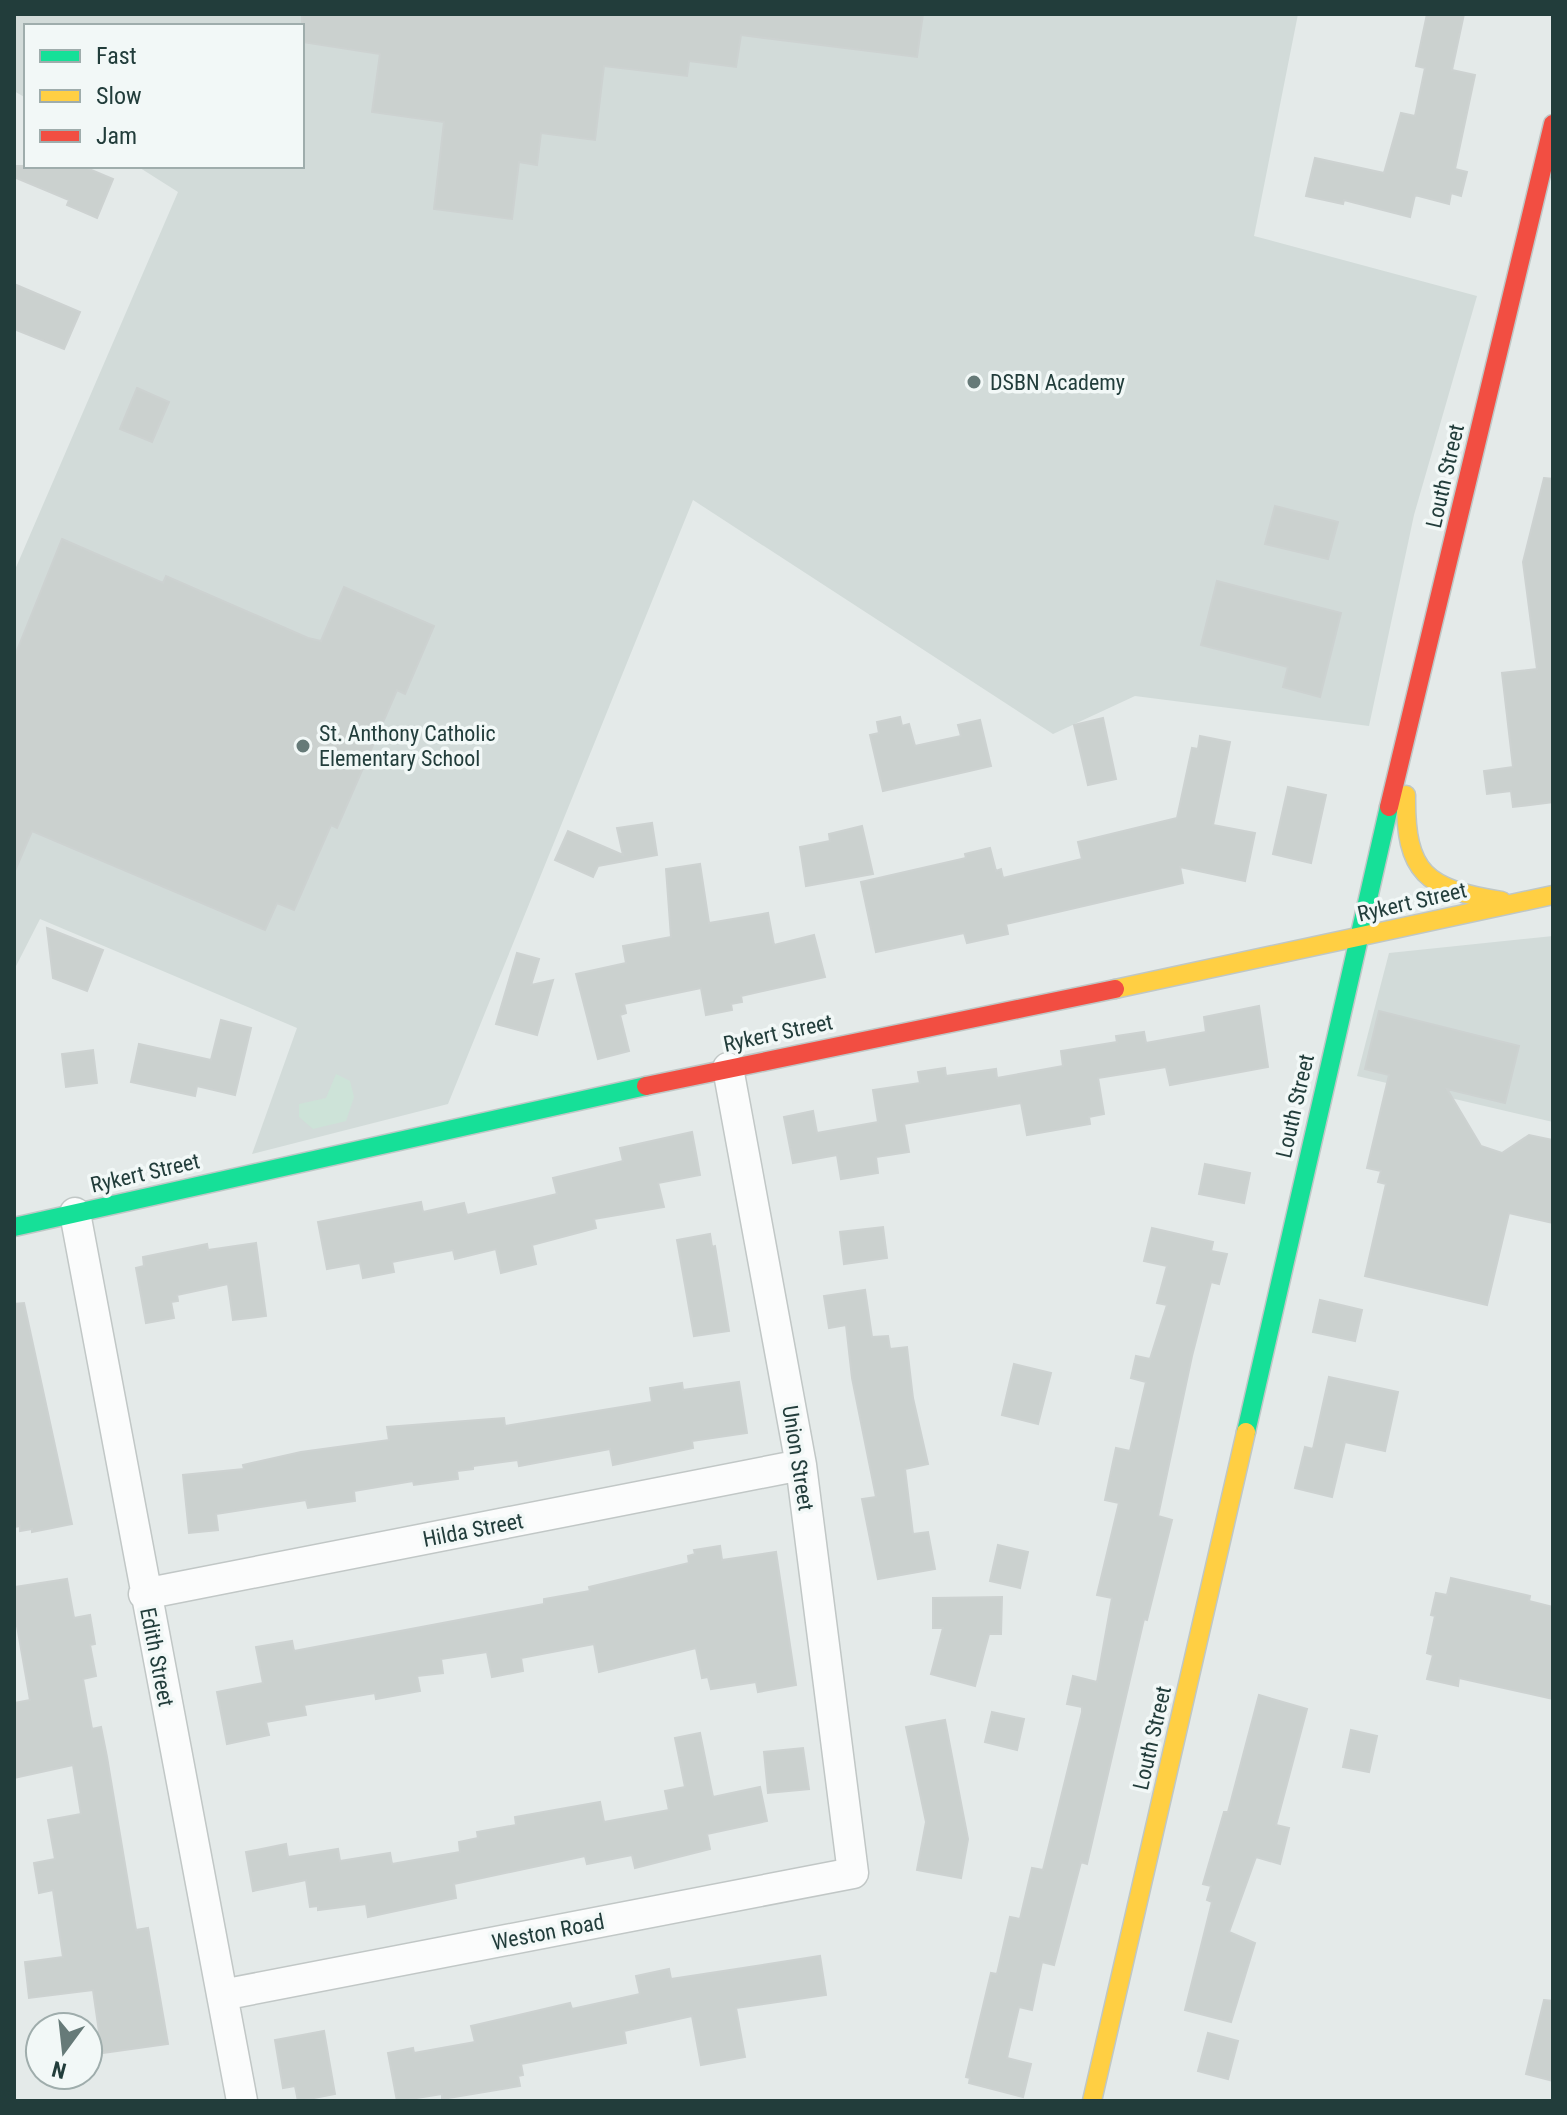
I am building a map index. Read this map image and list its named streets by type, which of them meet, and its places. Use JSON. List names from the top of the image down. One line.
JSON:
{"streets":{"main road":["Louth Street","Rykert Street"],"street":["Union Street","Hilda Street","Edith Street","Weston Road"]},"crossings":[["Louth Street","Rykert Street"],["Rykert Street","Union Street"],["Rykert Street","Edith Street"],["Union Street","Hilda Street"],["Union Street","Weston Road"],["Hilda Street","Edith Street"],["Edith Street","Weston Road"]],"places":["DSBN Academy","St. Anthony Catholic Elementary School"],"legend":["Fast","Slow","Jam"],"north":"bottom"}
